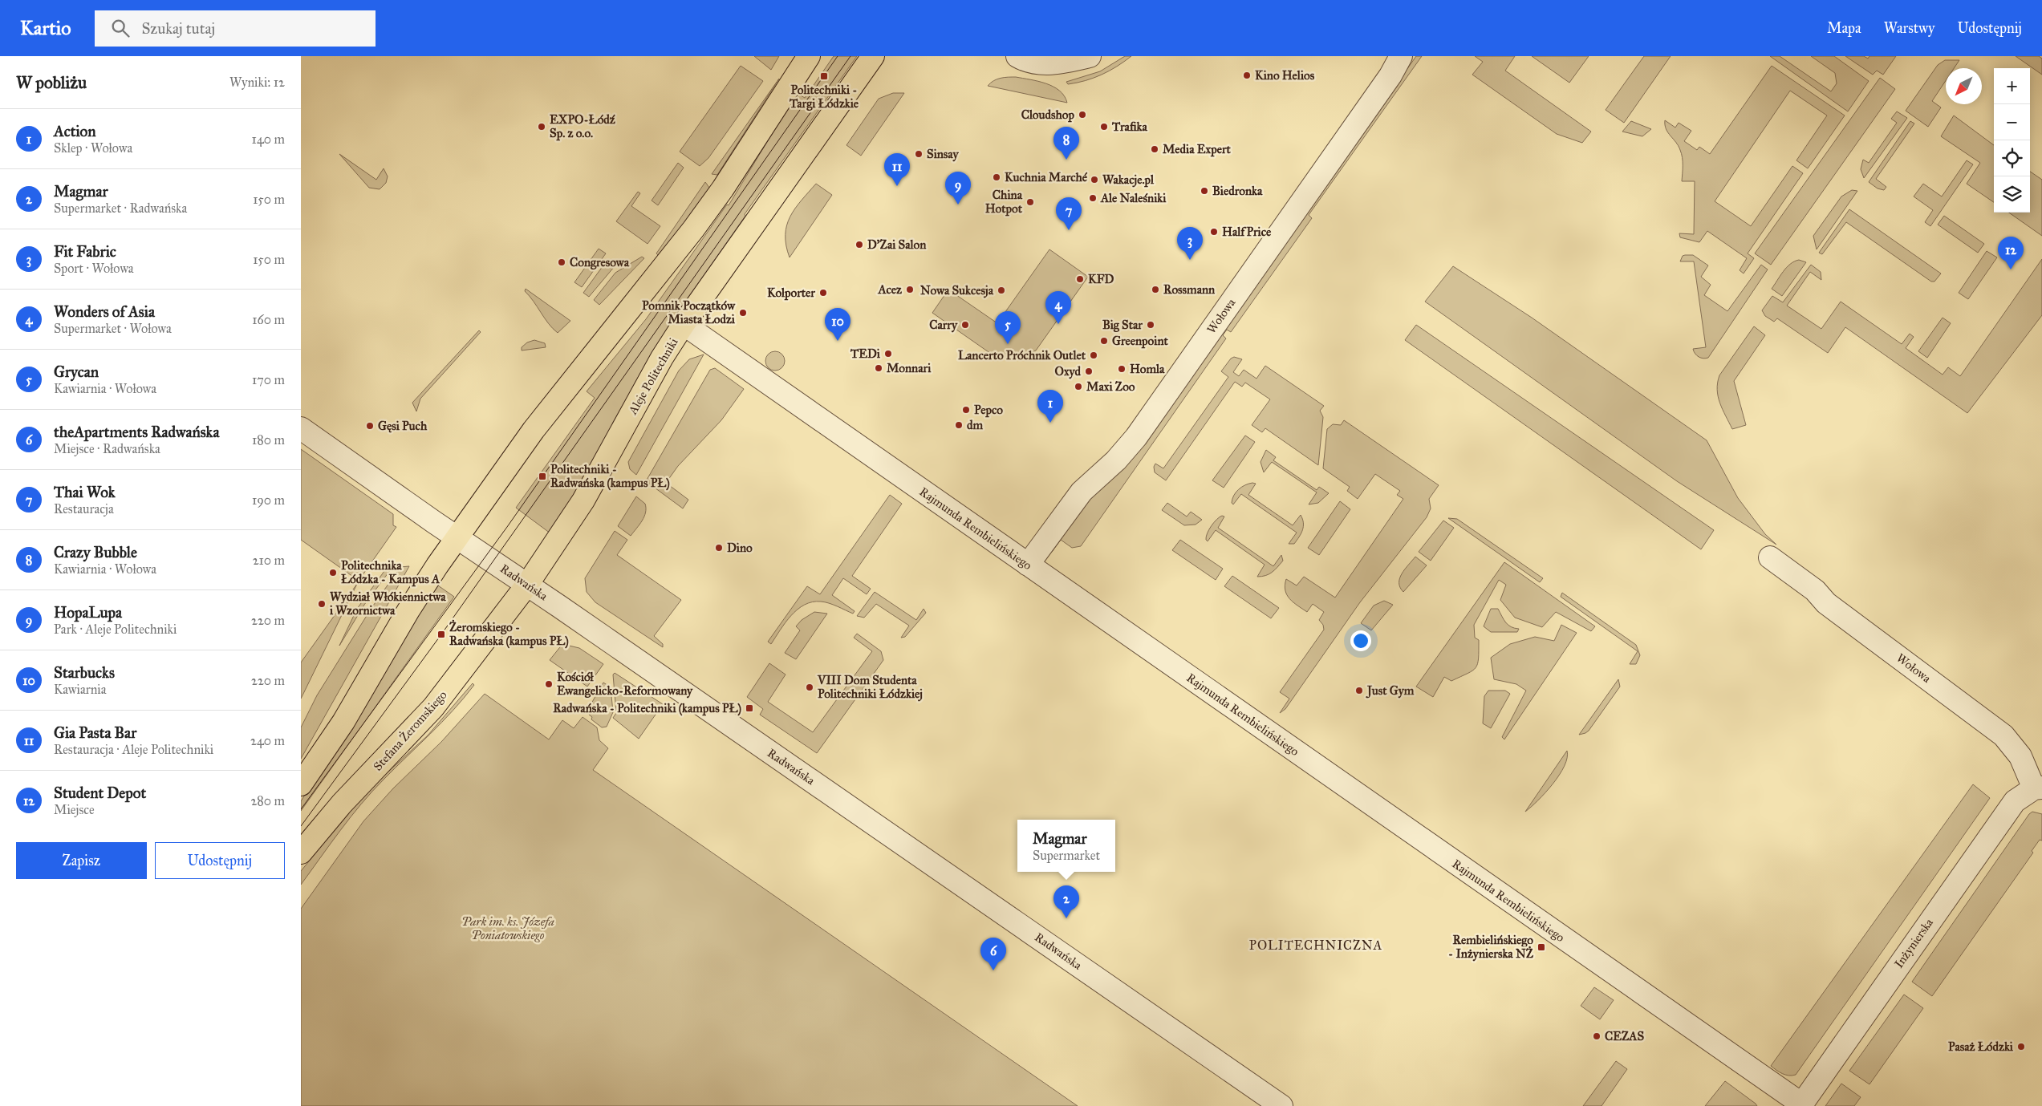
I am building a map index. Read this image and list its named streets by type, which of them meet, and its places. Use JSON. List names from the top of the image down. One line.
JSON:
{"streets":{"main road":["Aleje Politechniki","Stefana Żeromskiego"],"street":["Wołowa","Rajmunda Rembielińskiego","Radwańska","Inżynierska"]},"crossings":[["Wołowa","Rajmunda Rembielińskiego"],["Wołowa","Inżynierska"],["Aleje Politechniki","Rajmunda Rembielińskiego"],["Aleje Politechniki","Radwańska"],["Aleje Politechniki","Stefana Żeromskiego"],["Rajmunda Rembielińskiego","Inżynierska"],["Radwańska","Stefana Żeromskiego"]],"districts":["POLITECHNICZNA"],"parks":["Park im. ks. Józefa Poniatowskiego"],"places":{"other":["Kino Helios","Cloudshop","EXPO-Łódź Sp. z o.o.","Trafika","Media Expert","Sinsay","Kuchnia Marché","Wakacje.pl","Biedronka","Ale Naleśniki","China Hotpot","HalfPrice","D’Zai Salon","Congresowa","KFD","Acez","Rossmann","Nowa Sukcesja","Kolporter","Pomnik Początków Miasta Łodzi","Carry","Big Star","Greenpoint","TEDi","Lancerto Próchnik Outlet","Monnari","Homla","Oxyd","Maxi Zoo","Pepco","dm","Gęsi Puch","Dino","Politechnika Łódzka - Kampus A","Wydział Włókiennictwa i Wzornictwa","Kościół Ewangelicko-Reformowany","VIII Dom Studenta Politechniki Łódzkiej","Just Gym","CEZAS","Pasaż Łódzki"],"transit":["Politechniki - Targi Łódzkie","Politechniki - Radwańska (kampus PŁ)","Żeromskiego - Radwańska (kampus PŁ)","Radwańska - Politechniki (kampus PŁ)","Rembielińskiego - Inżynierska NŻ"]},"north":"bottom left","page":{"header":"Kartio","search":"Szukaj tutaj","nav":["Mapa","Warstwy","Udostępnij"],"heading":["W pobliżu","Wyniki: 12"],"map_buttons":["+","−"],"list":[{"mark":"1","name":"Action","note":"Sklep · Wołowa","value":"140 m"},{"mark":"2","name":"Magmar","note":"Supermarket · Radwańska","value":"150 m"},{"mark":"3","name":"Fit Fabric","note":"Sport · Wołowa","value":"150 m"},{"mark":"4","name":"Wonders of Asia","note":"Supermarket · Wołowa","value":"160 m"},{"mark":"5","name":"Grycan","note":"Kawiarnia · Wołowa","value":"170 m"},{"mark":"6","name":"theApartments Radwańska","note":"Miejsce · Radwańska","value":"180 m"},{"mark":"7","name":"Thai Wok","note":"Restauracja","value":"190 m"},{"mark":"8","name":"Crazy Bubble","note":"Kawiarnia · Wołowa","value":"210 m"},{"mark":"9","name":"HopaLupa","note":"Park · Aleje Politechniki","value":"220 m"},{"mark":"10","name":"Starbucks","note":"Kawiarnia","value":"220 m"},{"mark":"11","name":"Gia Pasta Bar","note":"Restauracja · Aleje Politechniki","value":"240 m"},{"mark":"12","name":"Student Depot","note":"Miejsce","value":"280 m"}],"pins":["8","11","9","7","3","12","4","10","5","1","2","6"],"popup":["Magmar","Supermarket"],"buttons":["Zapisz","Udostępnij"]}}
